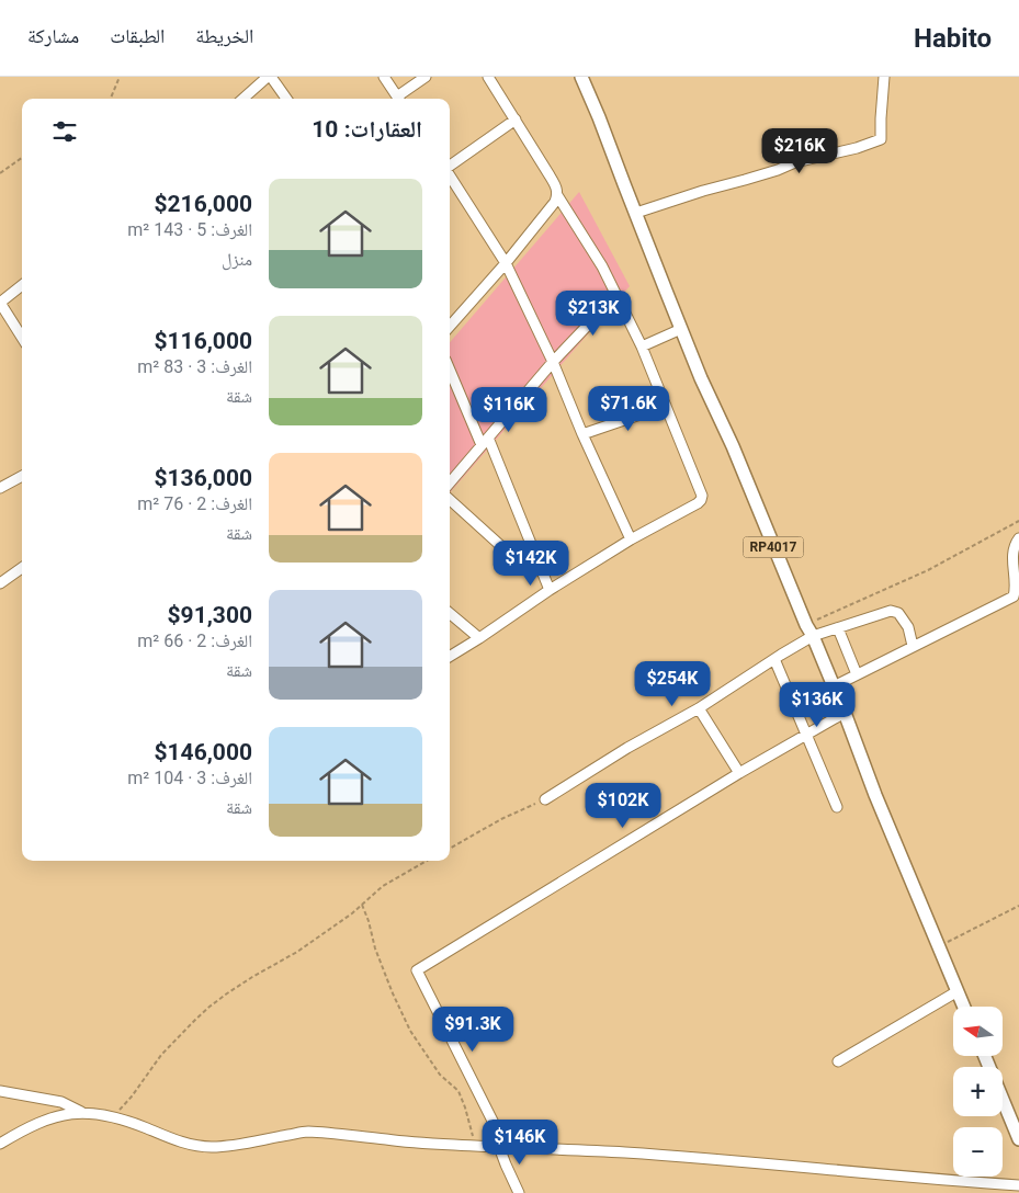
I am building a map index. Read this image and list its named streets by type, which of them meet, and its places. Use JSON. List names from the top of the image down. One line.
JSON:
{"streets":{"main road":["RP4017"]},"north":"left","page":{"header":"Habito","nav":["الخريطة","الطبقات","مشاركة"],"heading":"العقارات: 10","price":["$216K","$213K","$71.6K","$116K","$142K","$254K","$136K","$102K","$91.3K","$146K"],"list":[{"name":"$216,000","note":"الغرف: 5 · 143 m² · منزل"},{"name":"$116,000","note":"الغرف: 3 · 83 m² · شقة"},{"name":"$136,000","note":"الغرف: 2 · 76 m² · شقة"},{"name":"$91,300","note":"الغرف: 2 · 66 m² · شقة"},{"name":"$146,000","note":"الغرف: 3 · 104 m² · شقة"}],"map_buttons":["+","−"]}}
